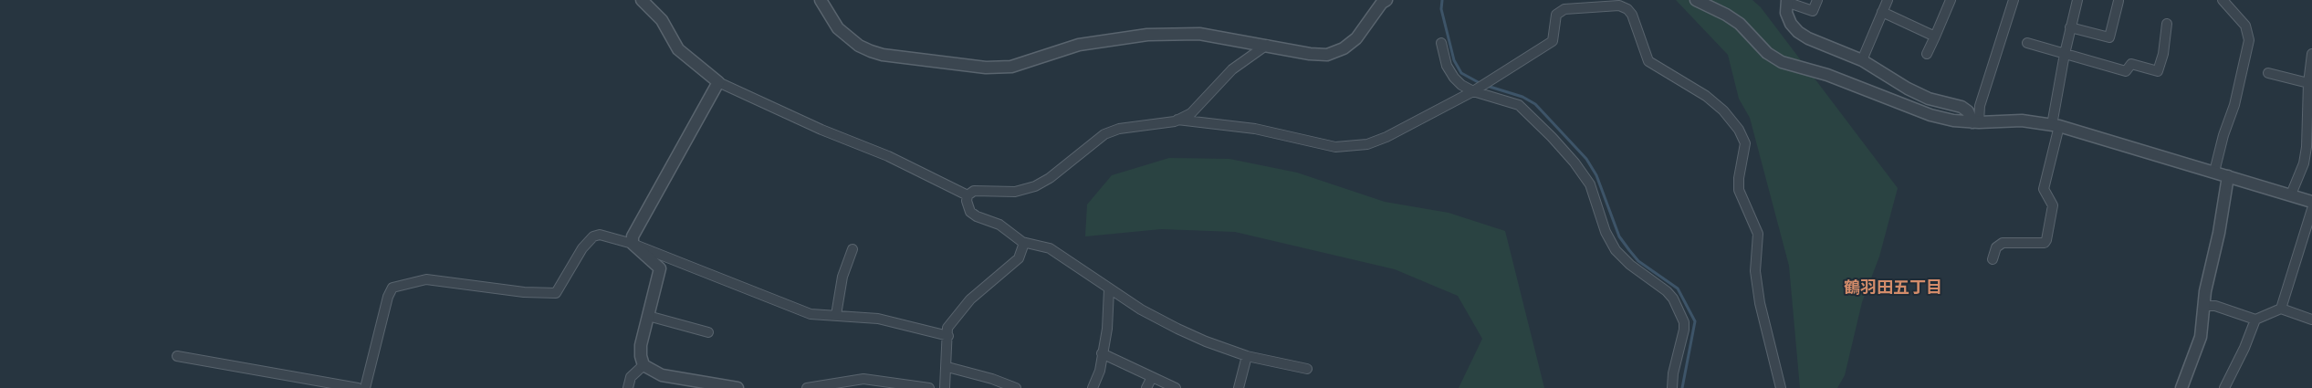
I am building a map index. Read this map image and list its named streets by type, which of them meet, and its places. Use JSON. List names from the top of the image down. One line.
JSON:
{"districts":["鶴羽田五丁目"]}
